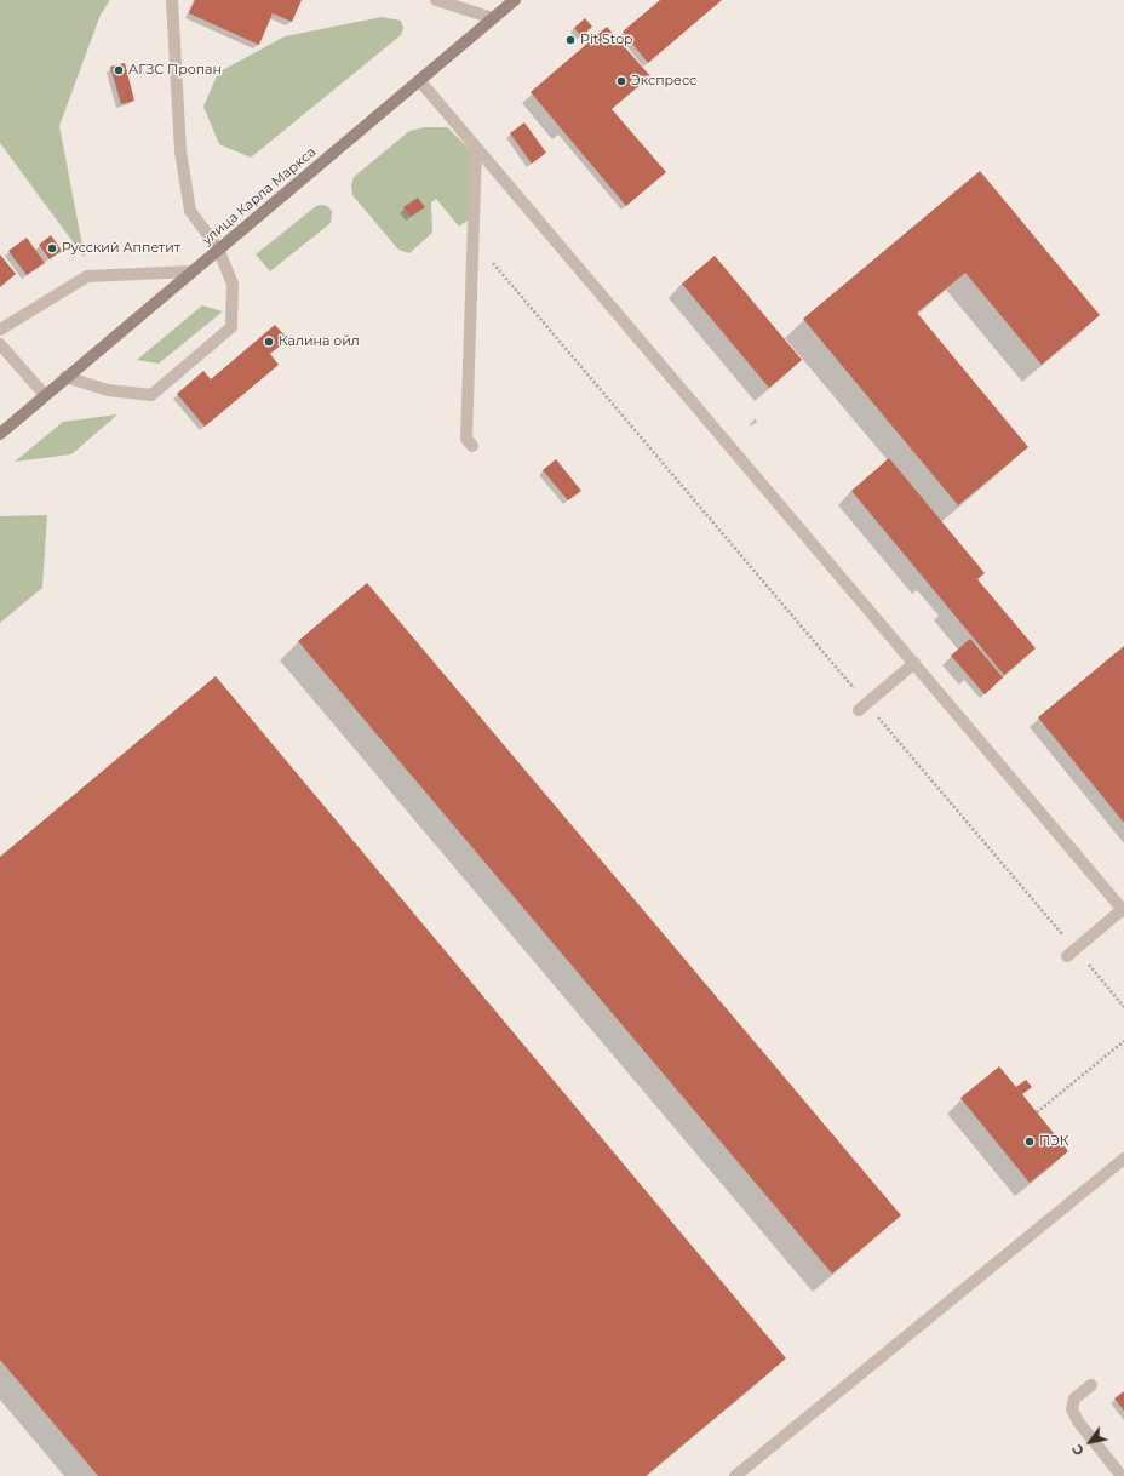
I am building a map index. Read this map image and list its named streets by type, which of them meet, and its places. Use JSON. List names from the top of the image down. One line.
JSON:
{"streets":{"main road":["улица Карла Маркса"]},"places":["Pit Stop","АГЗС Пропан","Экспресс","Русский Аппетит","Калина ойл","ПЭК"],"north":"bottom left"}
